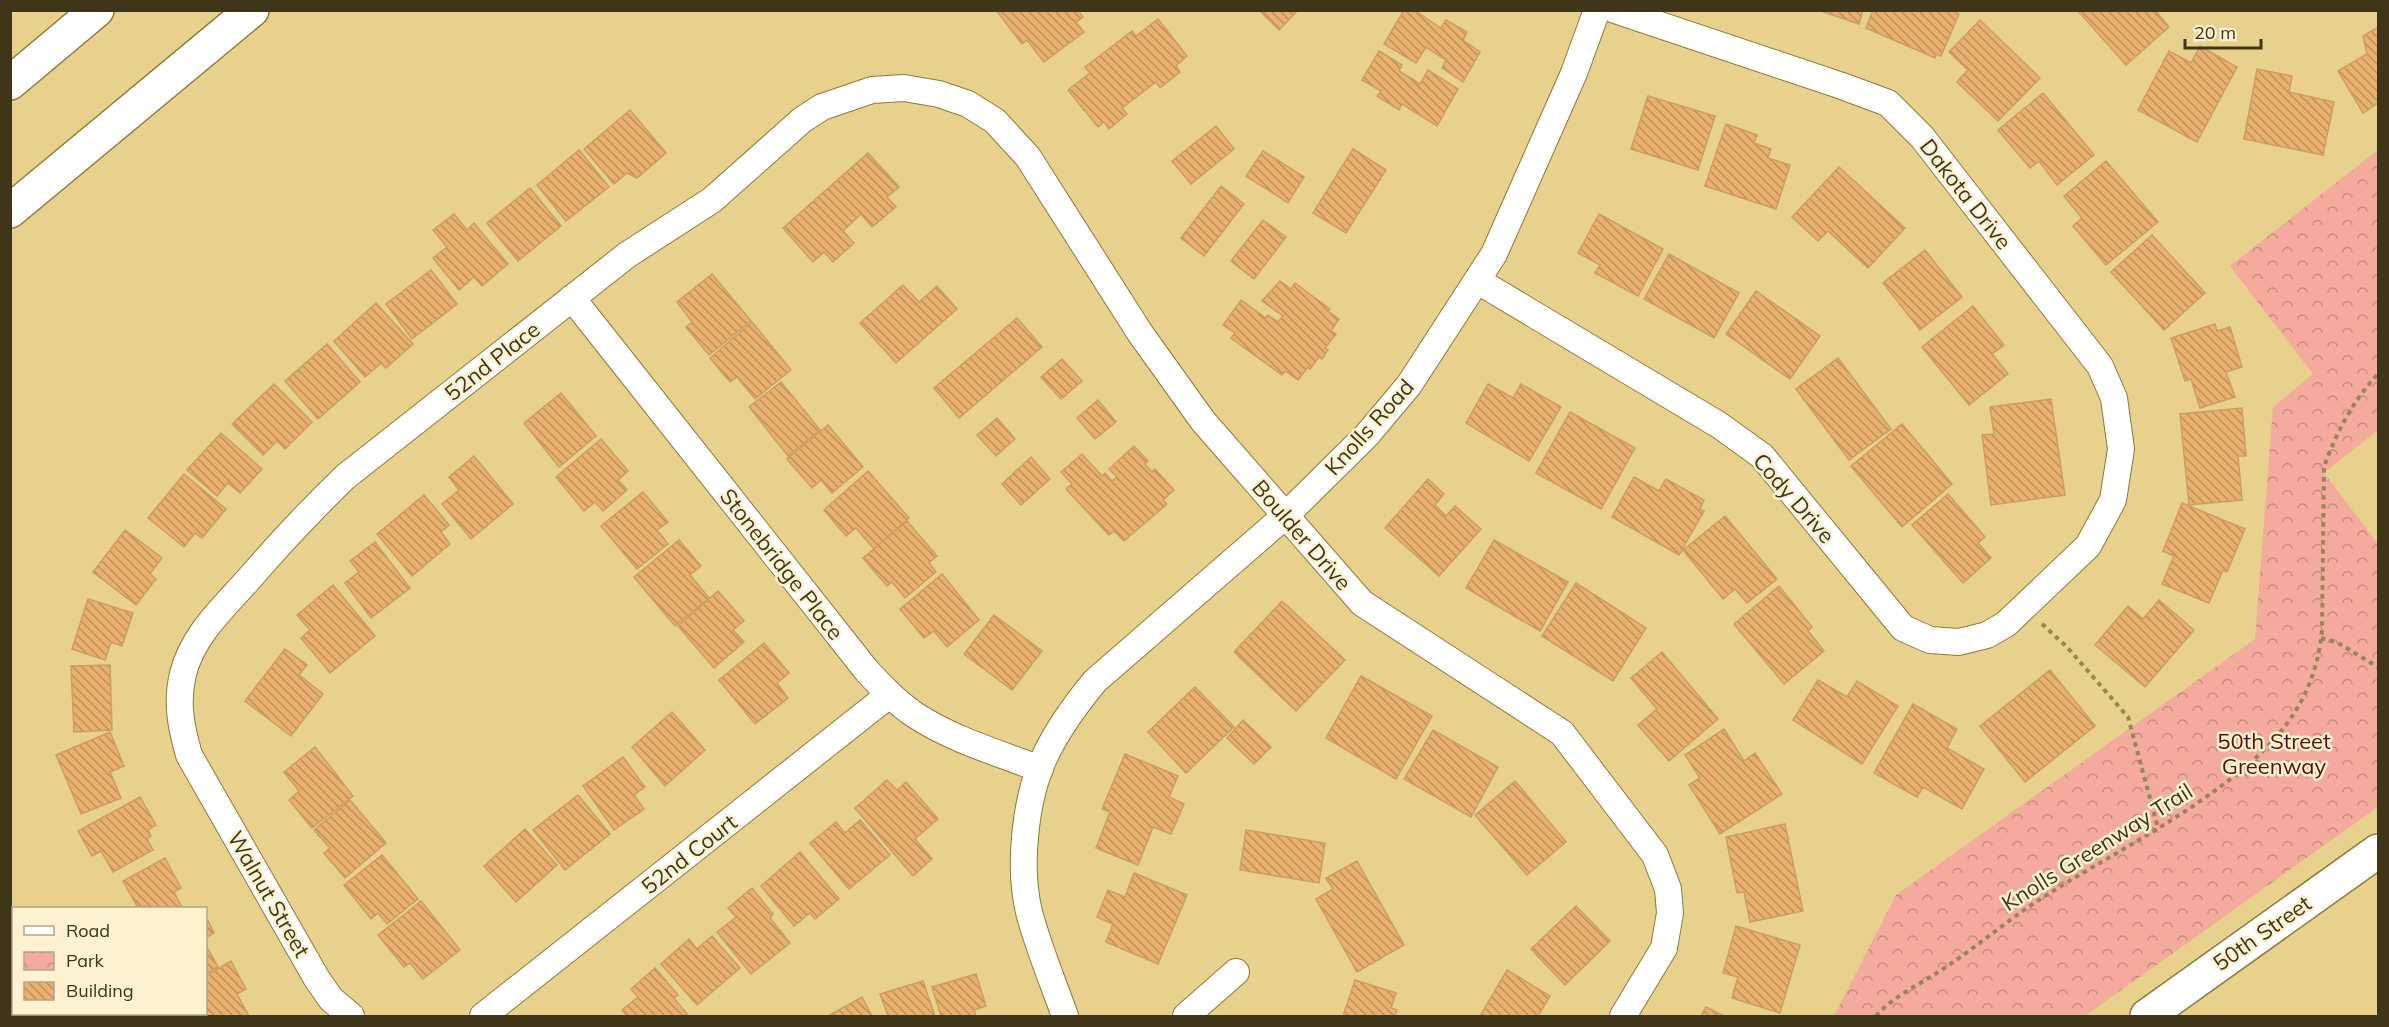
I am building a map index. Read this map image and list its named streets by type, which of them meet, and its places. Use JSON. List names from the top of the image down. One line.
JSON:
{"streets":{"main road":["50th Street"],"street":["Dakota Drive","52nd Place","Knolls Road","Cody Drive","Boulder Drive","Stonebridge Place","52nd Court","Walnut Street"],"path":["Knolls Greenway Trail"]},"crossings":[["Dakota Drive","Cody Drive"],["52nd Place","Boulder Drive"],["52nd Place","Stonebridge Place"],["52nd Place","Walnut Street"],["Knolls Road","Cody Drive"],["Knolls Road","Boulder Drive"],["Knolls Road","Stonebridge Place"],["Stonebridge Place","52nd Court"]],"parks":["50th Street Greenway"],"legend":["Road","Park","Building"],"scale_bar":"20 m"}
